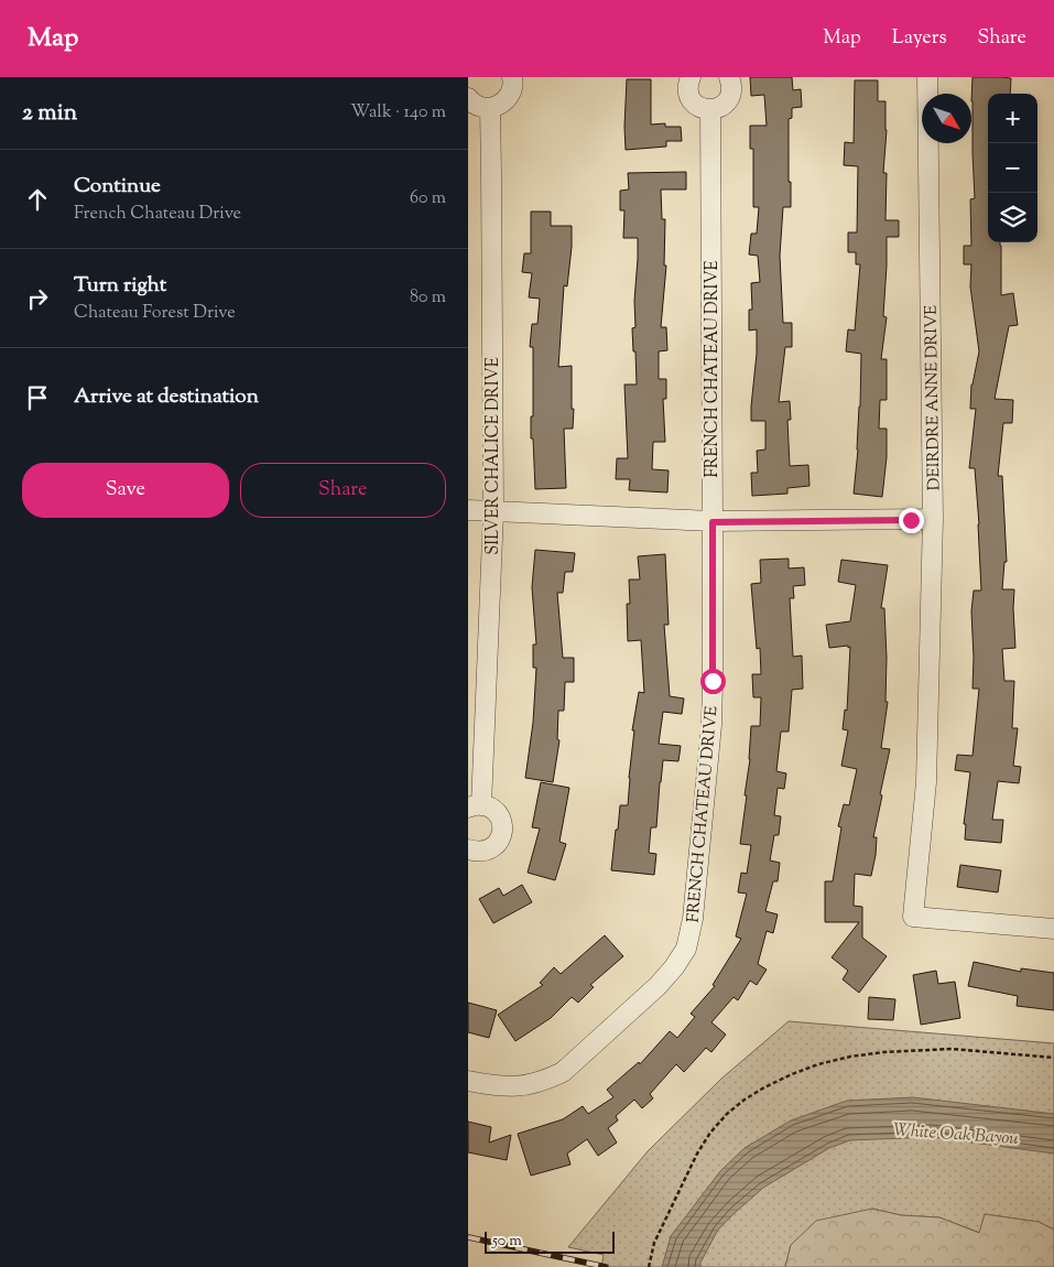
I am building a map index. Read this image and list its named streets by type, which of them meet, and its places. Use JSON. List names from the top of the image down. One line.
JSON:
{"streets":{"street":["FRENCH CHATEAU DRIVE","DEIRDRE ANNE DRIVE","SILVER CHALICE DRIVE"]},"water":["White Oak Bayou"],"scale_bar":"50 m","north":"bottom right","page":{"header":"Map","nav":["Map","Layers","Share"],"heading":["2 min","Walk · 140 m"],"map_buttons":["+","−"],"list":[["Continue","French Chateau Drive","60 m"],["Turn right","Chateau Forest Drive","80 m"],"Arrive at destination"],"buttons":["Save","Share"],"scale":"50 m"}}
